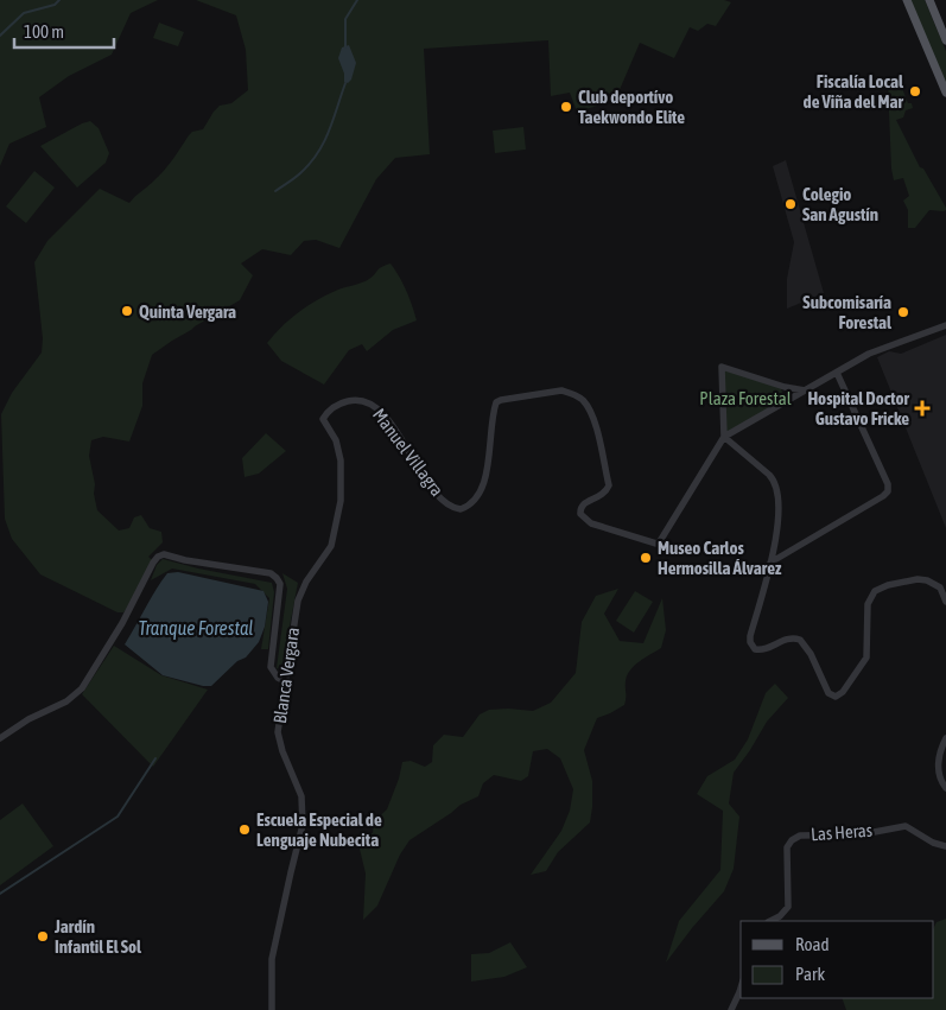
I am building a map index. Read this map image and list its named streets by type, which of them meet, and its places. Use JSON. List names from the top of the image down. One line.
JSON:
{"streets":{"street":["Manuel Villagra","Blanca Vergara","Las Heras"]},"crossings":[["Manuel Villagra","Blanca Vergara"]],"water":["Tranque Forestal"],"parks":["Plaza Forestal"],"places":{"other":["Fiscalía Local de Viña del Mar","Club deportívo Taekwondo Elite","Colegio San Agustín","Quinta Vergara","Subcomisaría Forestal","Museo Carlos Hermosilla Álvarez","Escuela Especial de Lenguaje Nubecita","Jardín Infantil El Sol"],"health":["Hospital Doctor Gustavo Fricke"]},"legend":["Road","Park"],"scale_bar":"100 m"}
